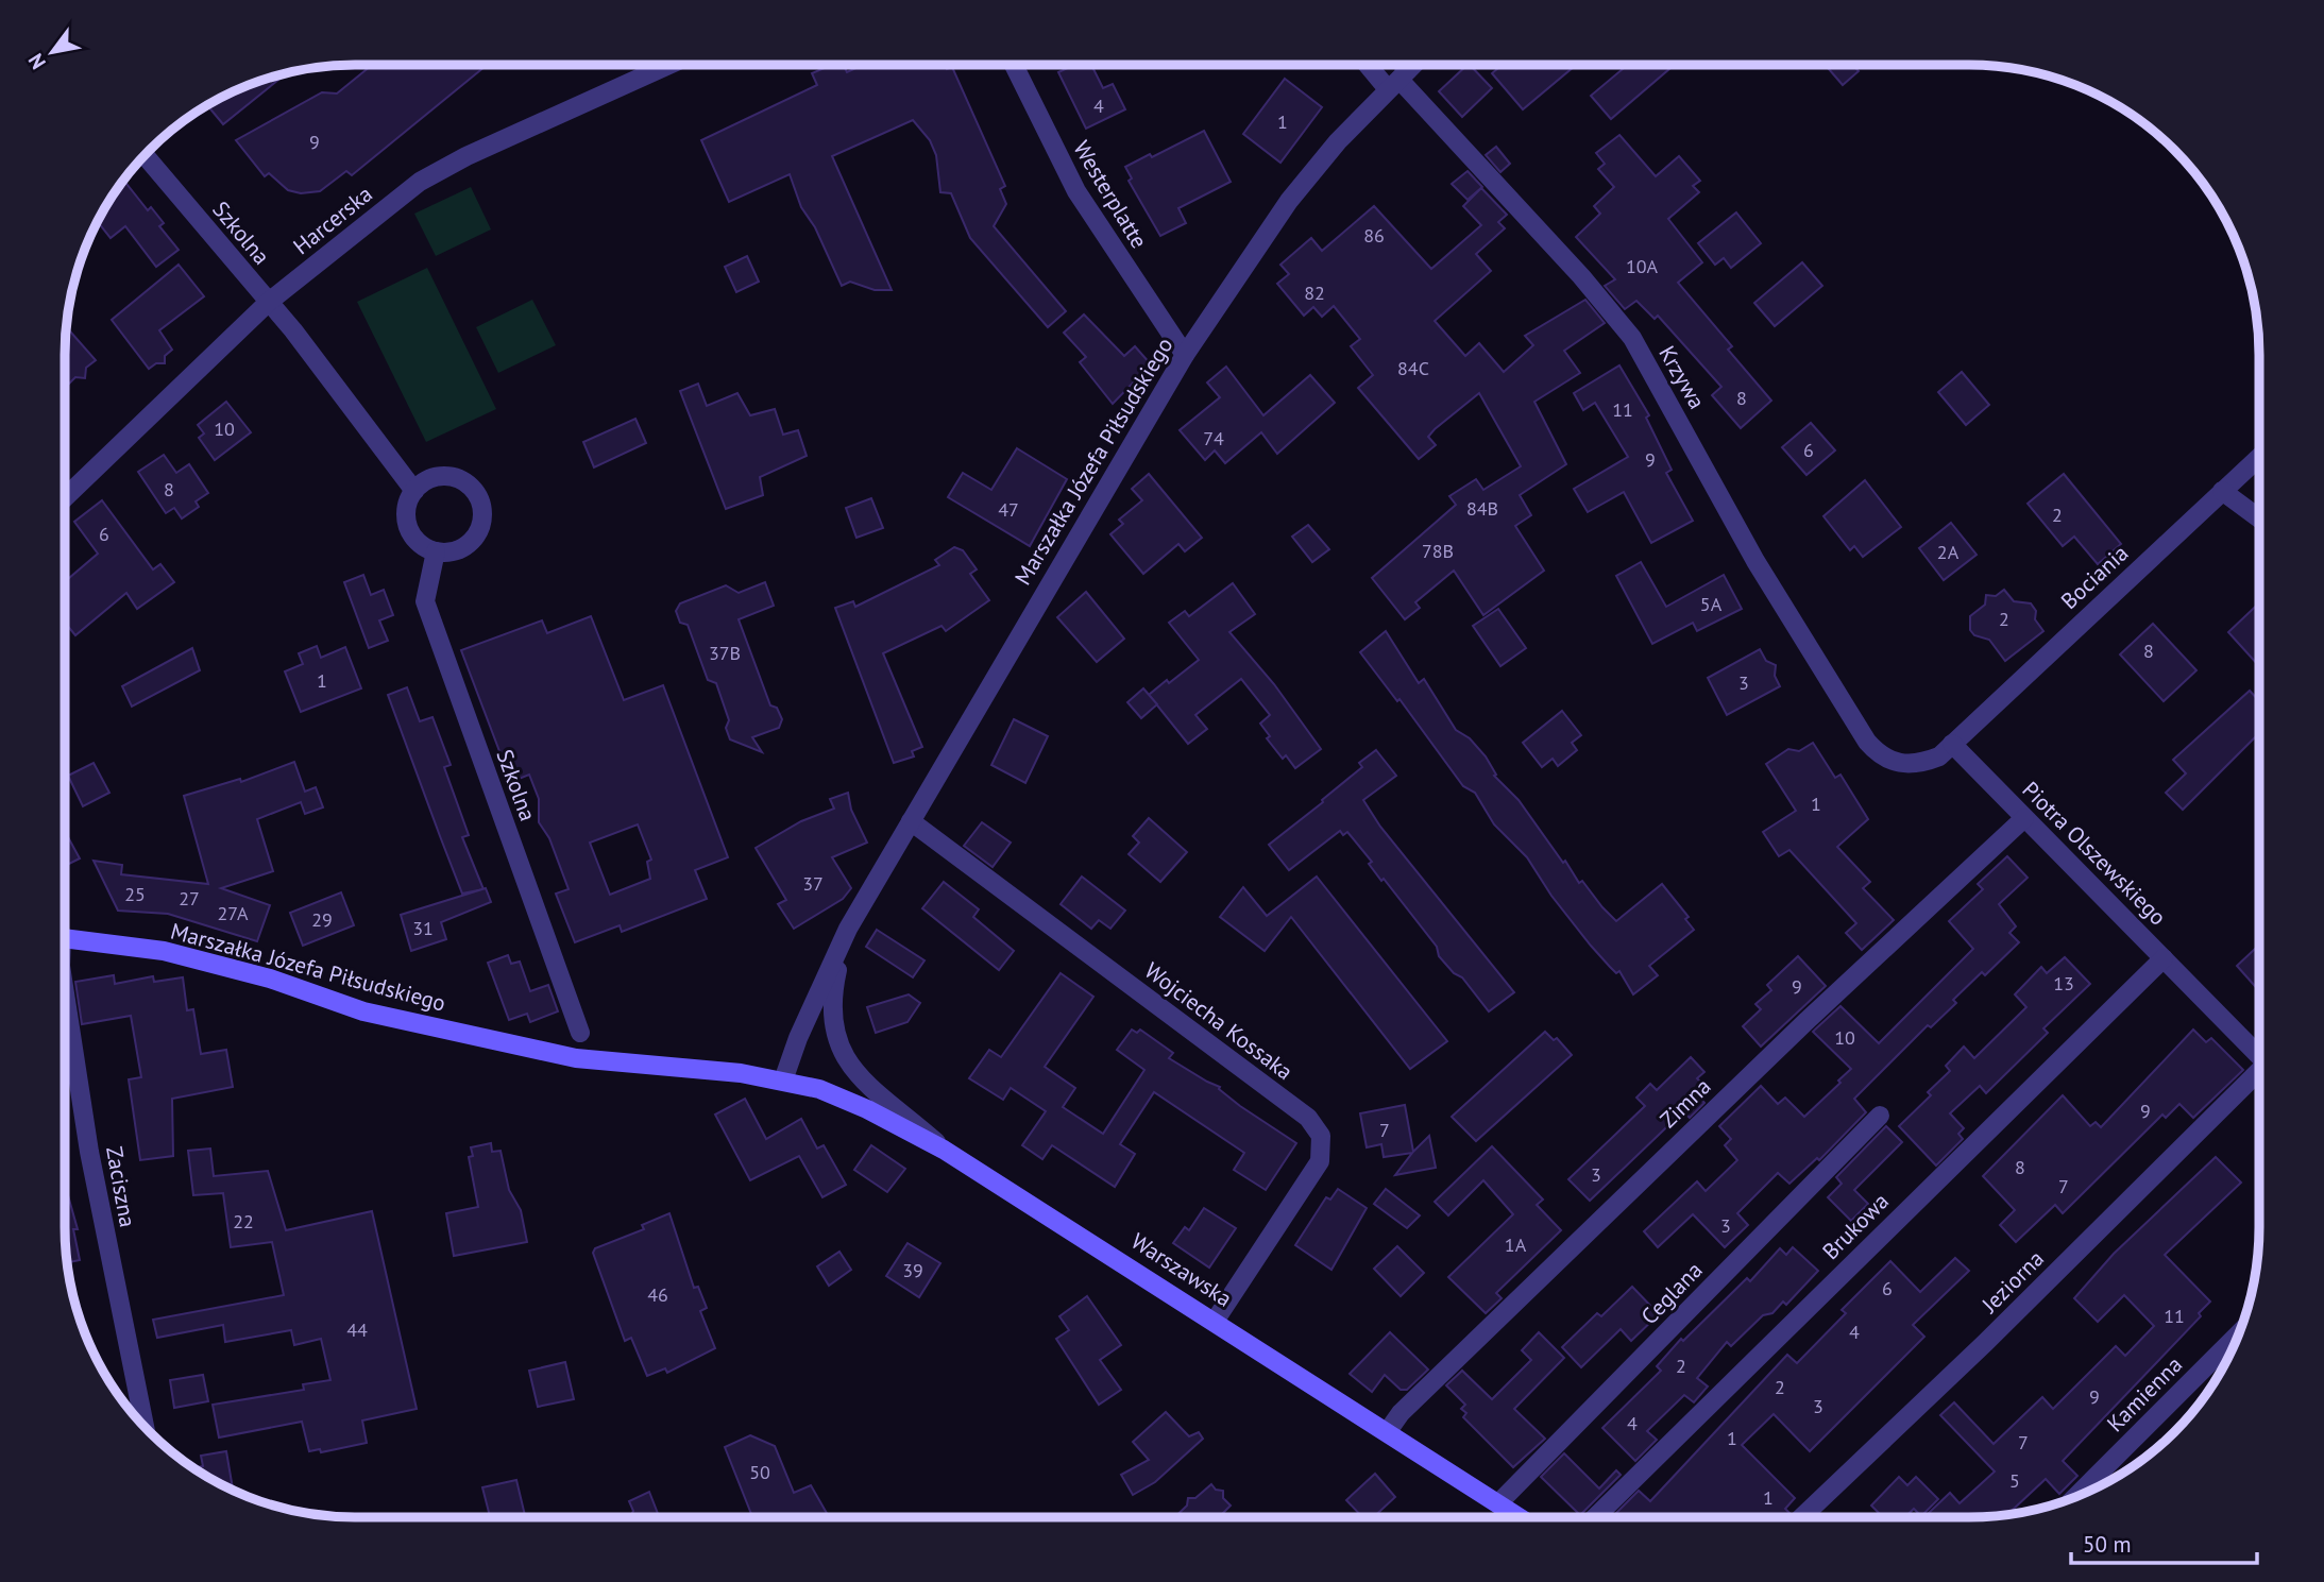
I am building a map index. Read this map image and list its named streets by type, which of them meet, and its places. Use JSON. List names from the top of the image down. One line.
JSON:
{"streets":{"main road":["Marszałka Józefa Piłsudskiego","Warszawska"],"street":["Westerplatte","Harcerska","Szkolna","Krzywa","Bociania","Piotra Olszewskiego","Wojciecha Kossaka","Zimna","Zaciszna","Brukowa","Jeziorna","Ceglana","Kamienna"]},"crossings":[["Westerplatte","Marszałka Józefa Piłsudskiego"],["Harcerska","Szkolna"],["Krzywa","Marszałka Józefa Piłsudskiego"],["Krzywa","Bociania"],["Krzywa","Piotra Olszewskiego"],["Marszałka Józefa Piłsudskiego","Wojciecha Kossaka"],["Marszałka Józefa Piłsudskiego","Warszawska"],["Bociania","Piotra Olszewskiego"],["Piotra Olszewskiego","Zimna"],["Piotra Olszewskiego","Brukowa"],["Wojciecha Kossaka","Warszawska"],["Zimna","Warszawska"],["Warszawska","Ceglana"]],"house_numbers":["4","1","9","86","10A","82","84C","8","11","10","74","6","9","8","84B","47","2","6","78B","2A","5A","2","8","37B","1","3","1","37","25","27","27A","29","31","13","9","10","9","7","8","3","7","22","3","1A","39","6","46","11","44","4","2","2","9","3","4","1","7","50","5","1"],"scale_bar":"50 m","north":"bottom left"}
